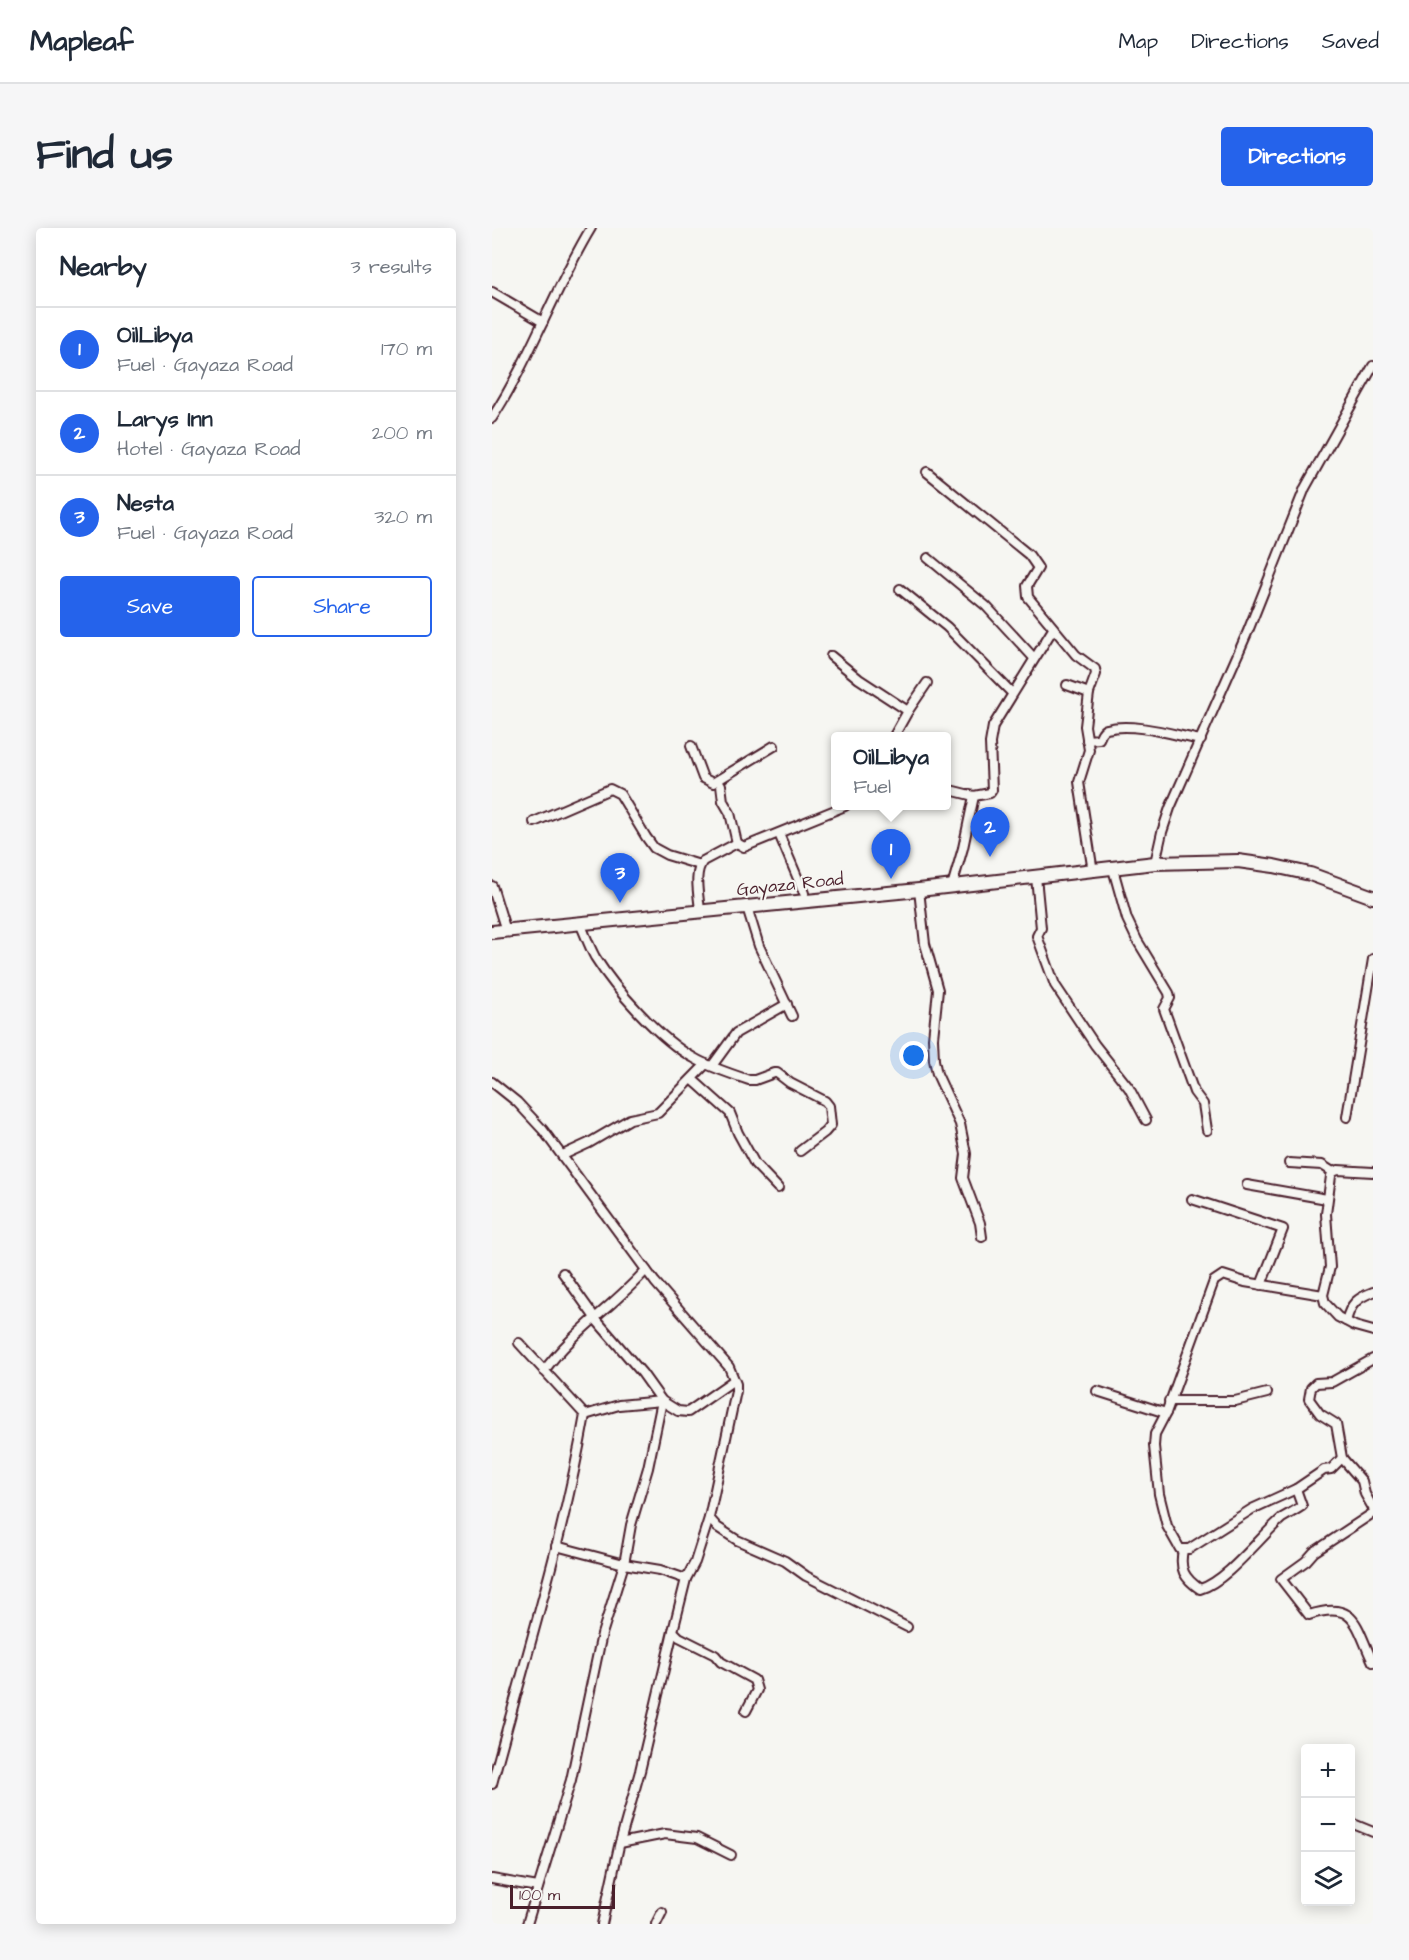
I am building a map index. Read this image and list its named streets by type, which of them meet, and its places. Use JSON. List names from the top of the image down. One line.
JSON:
{"streets":{"main road":["Gayaza Road"]},"scale_bar":"100 m","page":{"header":"Mapleaf","nav":["Map","Directions","Saved"],"title":"Find us","buttons":["Directions",["Save","Share"]],"heading":["Nearby","3 results"],"list":[{"mark":"1","name":"OilLibya","note":"Fuel · Gayaza Road","value":"170 m"},{"mark":"2","name":"Larys Inn","note":"Hotel · Gayaza Road","value":"200 m"},{"mark":"3","name":"Nesta","note":"Fuel · Gayaza Road","value":"320 m"}],"popup":["OilLibya","Fuel"],"pins":["2","1","3"],"map_buttons":["+","−"],"scale":"100 m"}}
